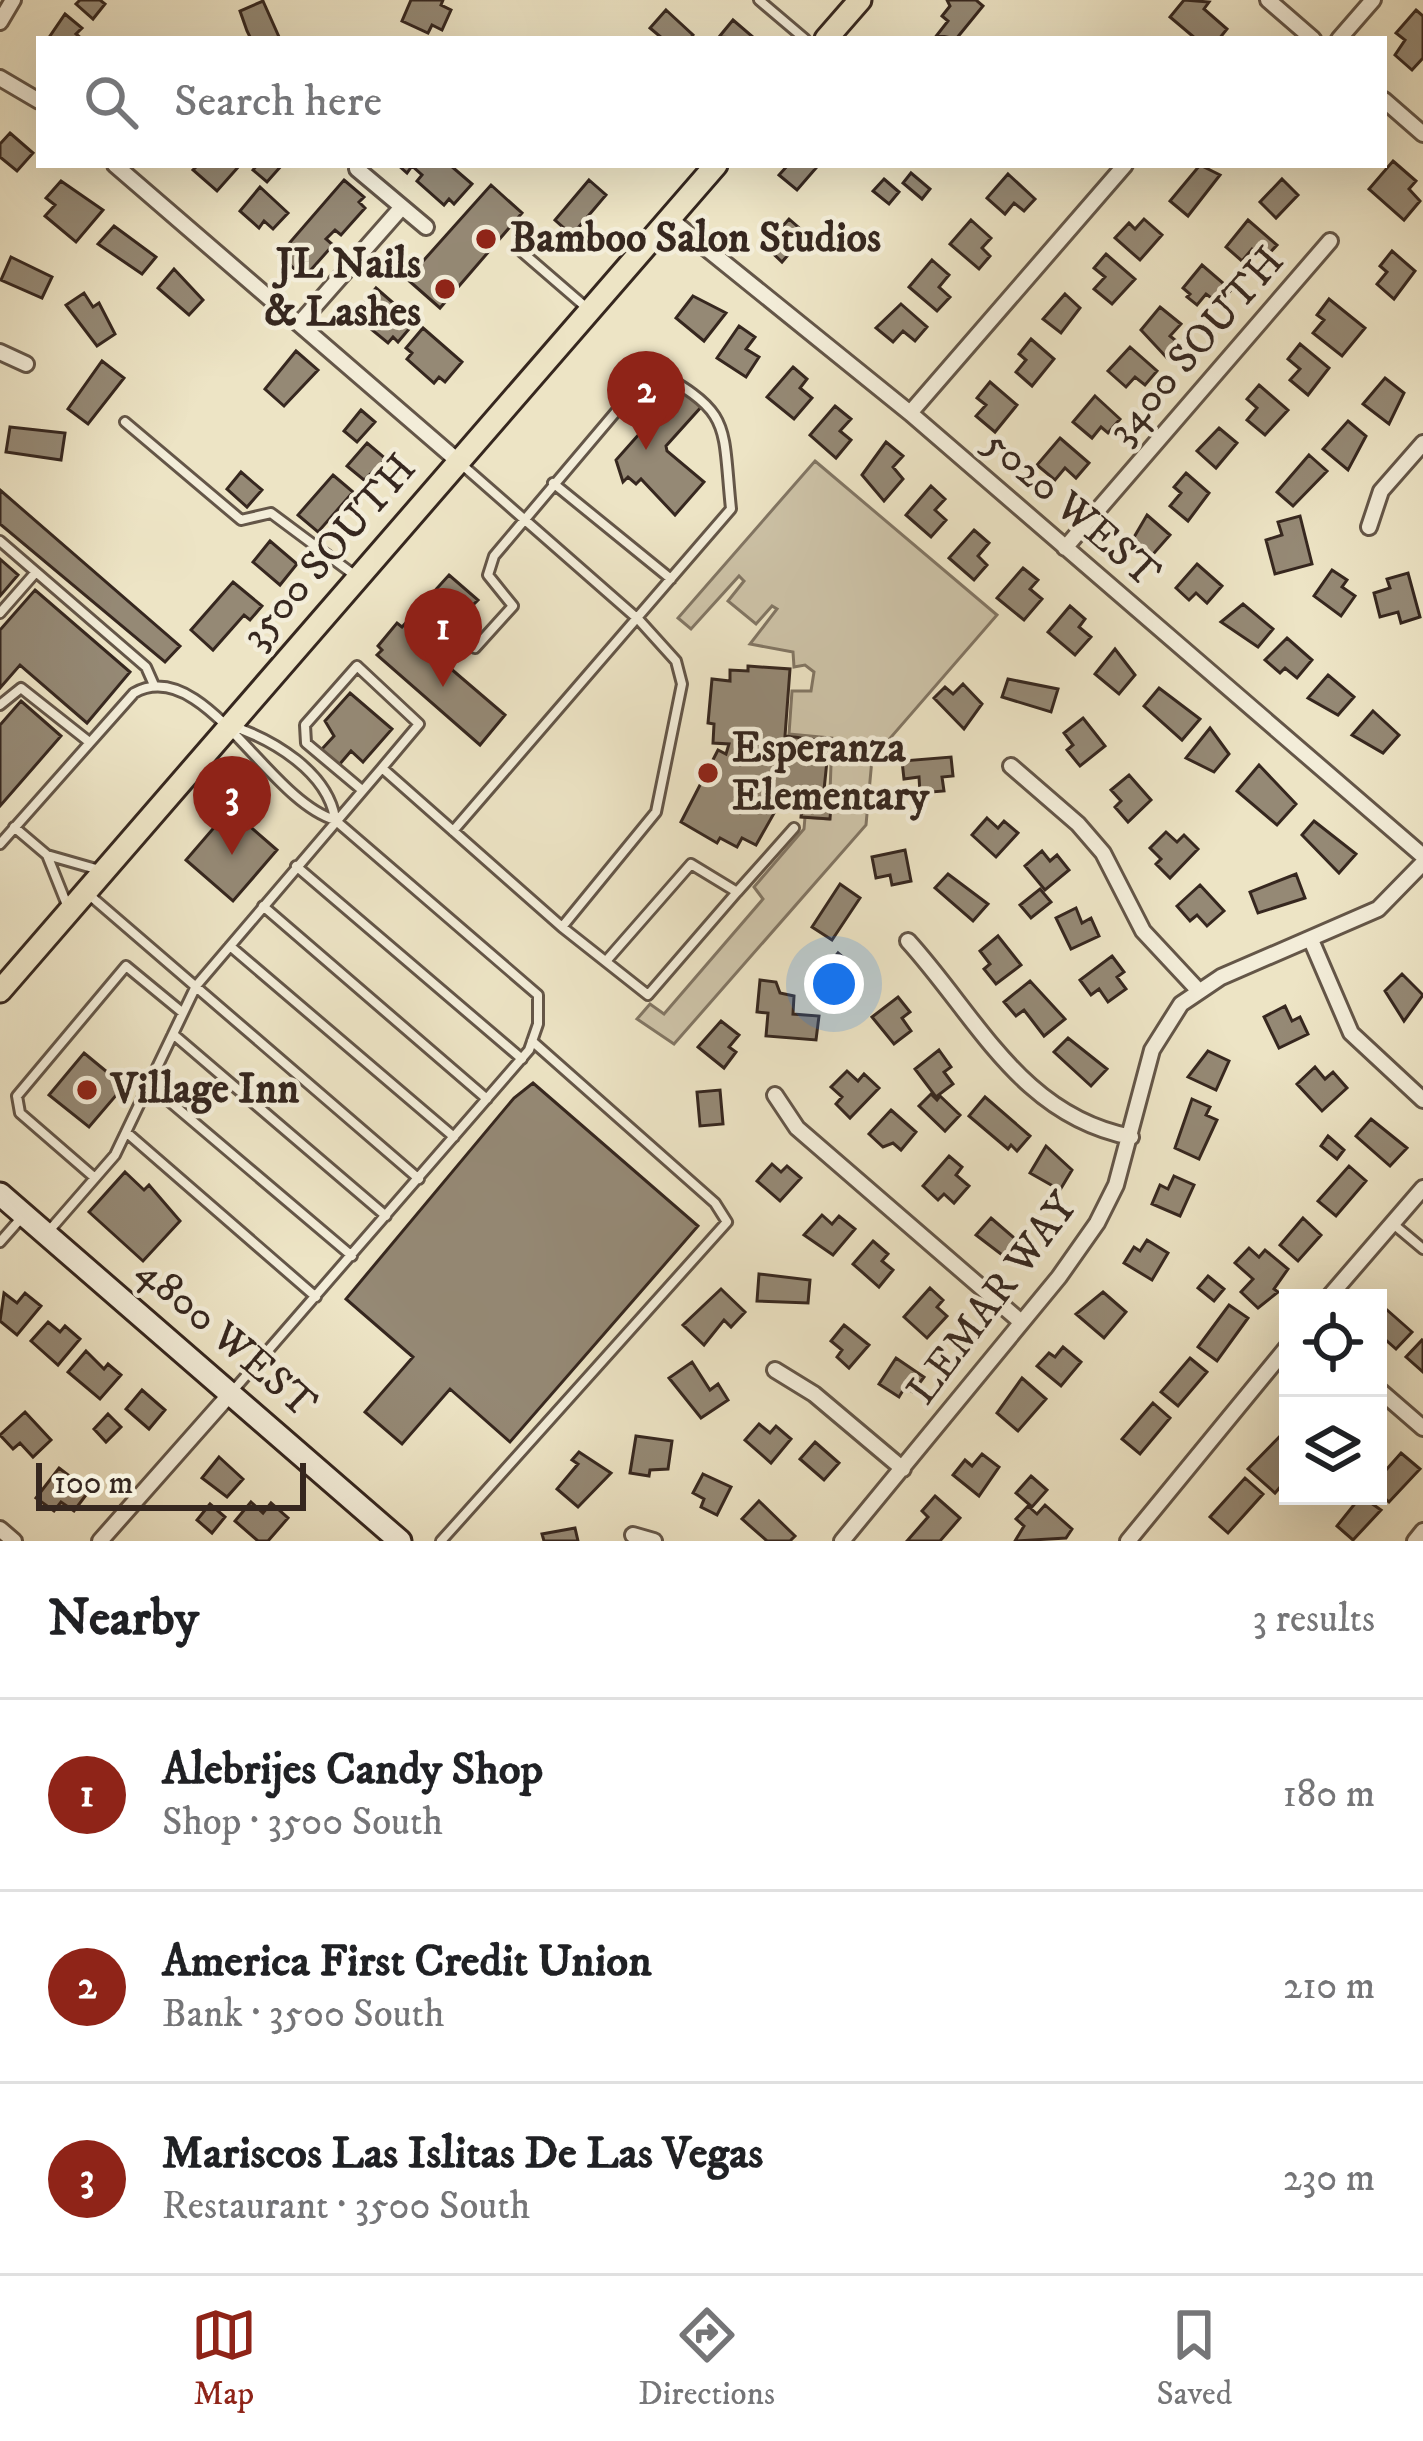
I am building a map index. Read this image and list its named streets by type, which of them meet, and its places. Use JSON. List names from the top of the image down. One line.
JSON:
{"streets":{"main road":["3500 SOUTH","4800 WEST"],"street":["3400 SOUTH","5020 WEST","LEMAR WAY"]},"crossings":[["3400 SOUTH","5020 WEST"],["5020 WEST","3500 SOUTH"],["5020 WEST","LEMAR WAY"]],"places":["Bamboo Salon Studios","JL Nails & Lashes","Esperanza Elementary","Village Inn"],"scale_bar":"100 m","page":{"search":"Search here","pins":["2","1","3"],"scale":"100 m","heading":["Nearby","3 results"],"list":[{"mark":"1","name":"Alebrijes Candy Shop","note":"Shop · 3500 South","value":"180 m"},{"mark":"2","name":"America First Credit Union","note":"Bank · 3500 South","value":"210 m"},{"mark":"3","name":"Mariscos Las Islitas De Las Vegas","note":"Restaurant · 3500 South","value":"230 m"}],"nav":["Map","Directions","Saved"]}}
